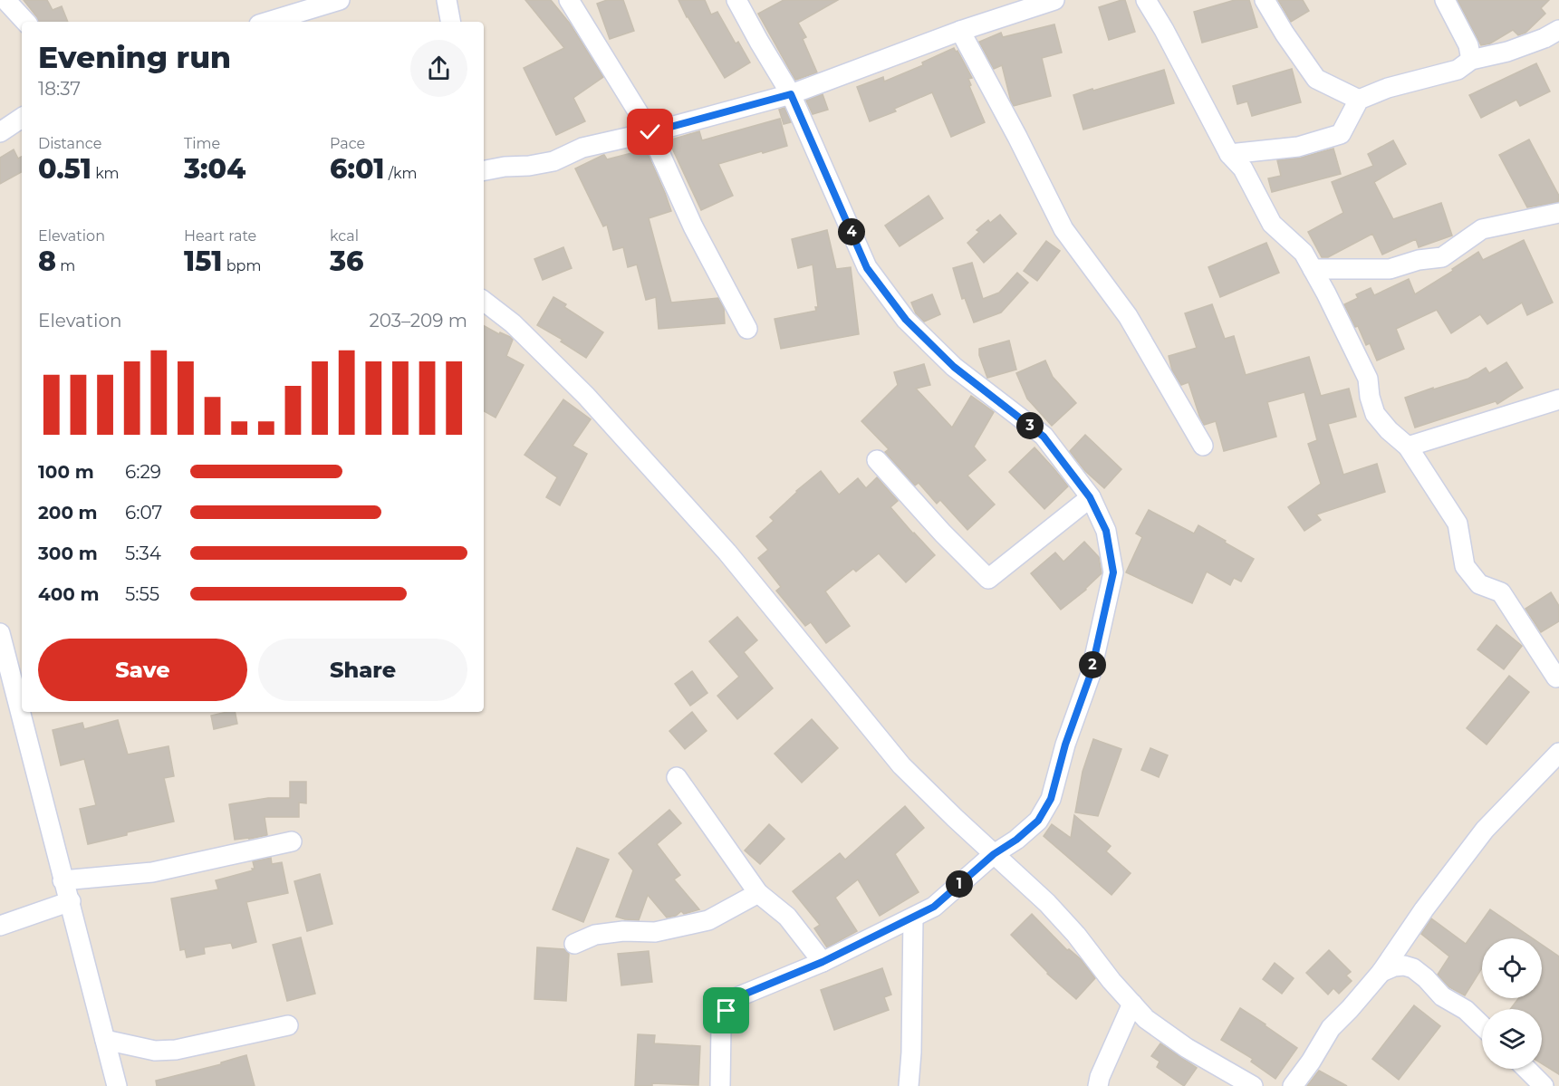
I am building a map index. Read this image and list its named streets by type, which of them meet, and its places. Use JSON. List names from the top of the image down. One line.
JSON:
{"page":{"heading":["Evening run","18:37"],"stats":[["Distance","0.51 km"],["Time","3:04"],["Pace","6:01 /km"],["Elevation","8 m"],["Heart rate","151 bpm"],["kcal","36"]],"pins":["4","3","2","1"],"chart":["Elevation","203–209 m"],"list":[{"name":"100 m","note":"6:29"},{"name":"200 m","note":"6:07"},{"name":"300 m","note":"5:34"},{"name":"400 m","note":"5:55"}],"buttons":["Save","Share"]}}
